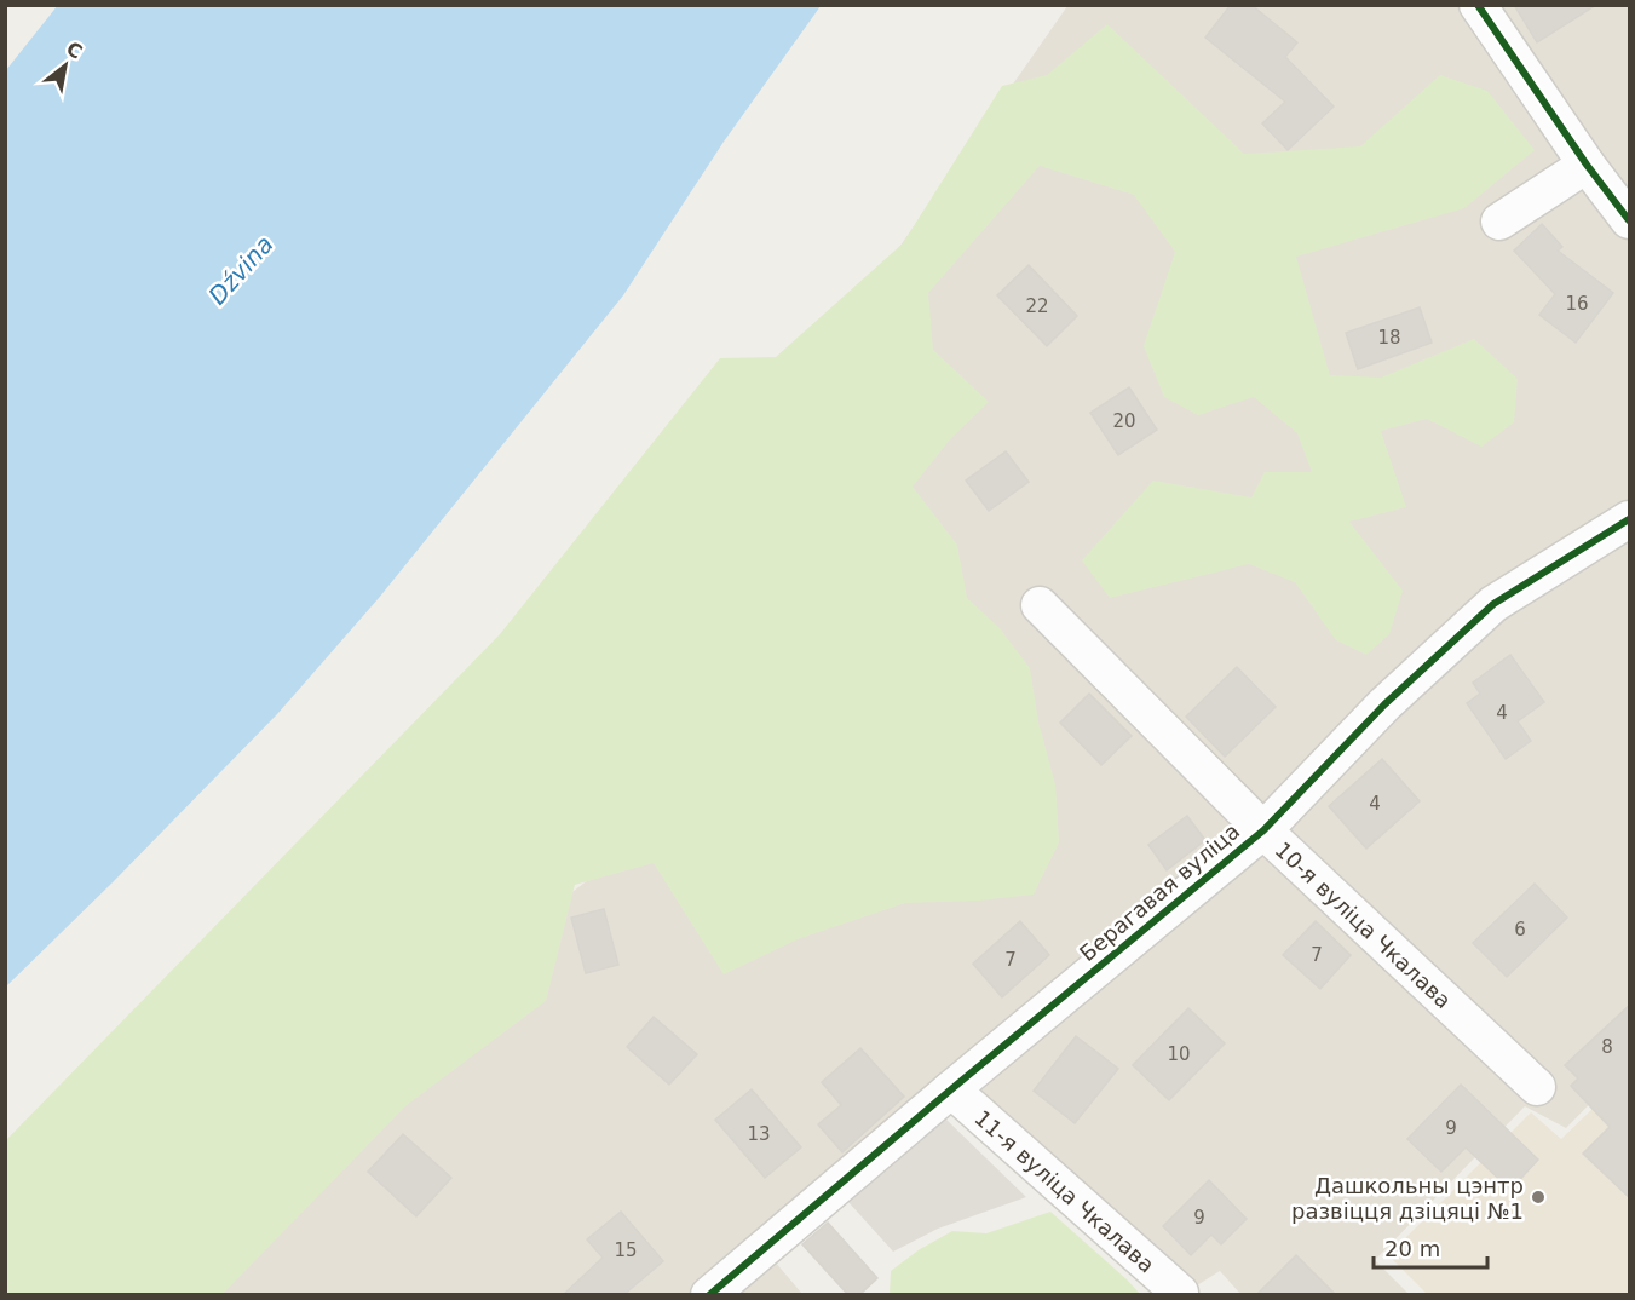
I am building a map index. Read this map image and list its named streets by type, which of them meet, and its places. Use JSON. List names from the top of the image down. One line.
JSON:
{"streets":{"street":["Берагавая вуліца","10-я вуліца Чкалава","11-я вуліца Чкалава"]},"crossings":[["Берагавая вуліца","10-я вуліца Чкалава"],["Берагавая вуліца","11-я вуліца Чкалава"]],"water":["Dźvina"],"places":["Дашкольны цэнтр развіцця дзіцяці №1"],"house_numbers":["16","22","18","20","4","4","6","7","7","8","10","9","13","9","15"],"scale_bar":"20 m","north":"top right"}
